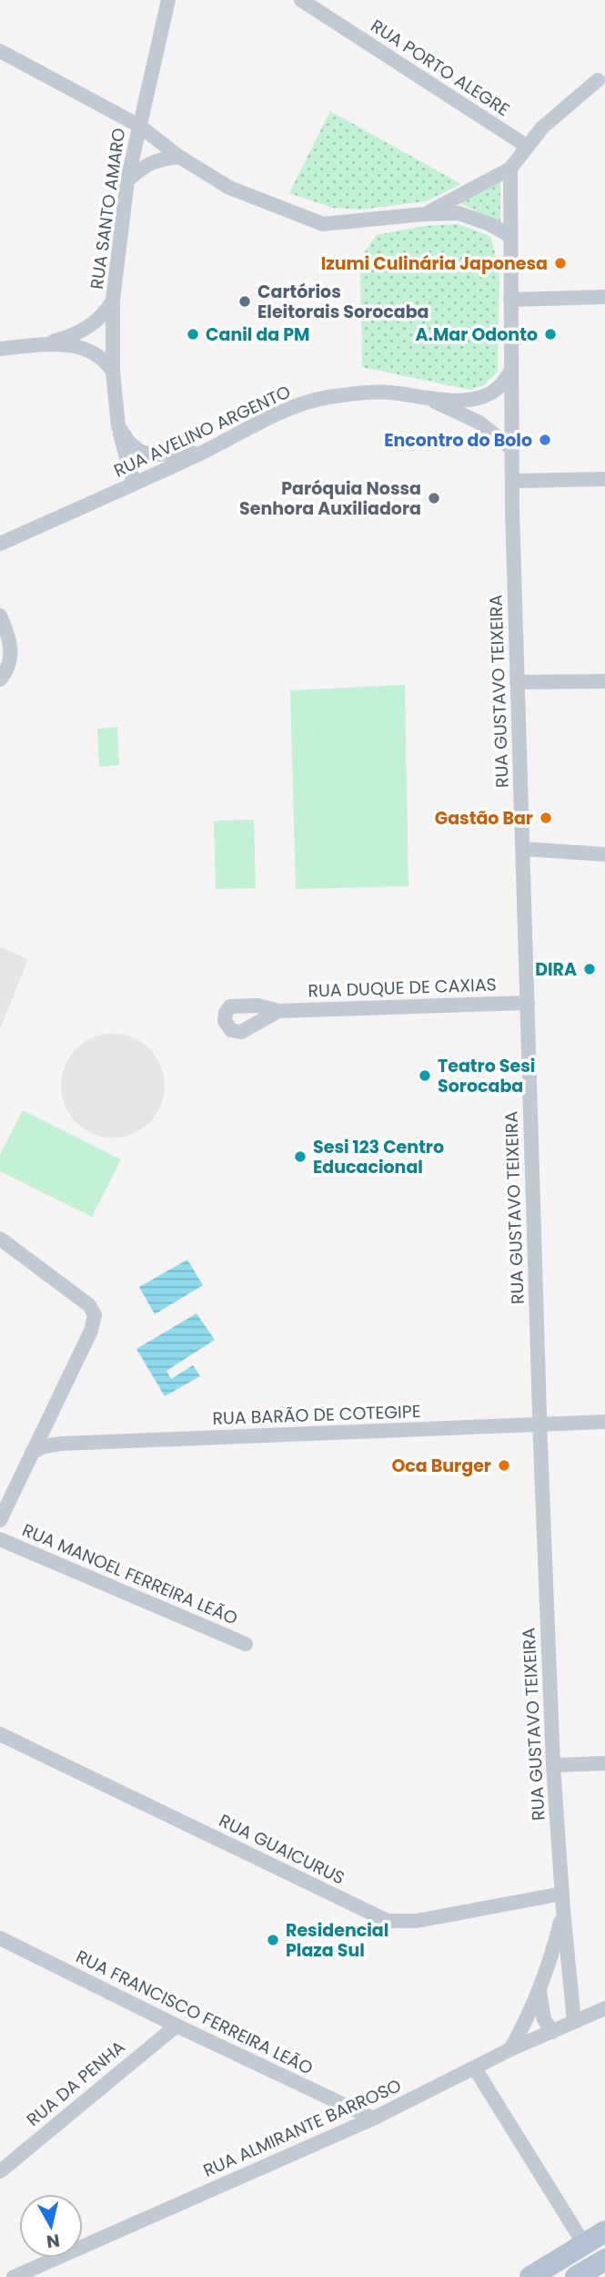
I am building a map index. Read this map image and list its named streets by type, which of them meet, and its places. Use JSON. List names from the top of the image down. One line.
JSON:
{"streets":{"street":["RUA PORTO ALEGRE","RUA SANTO AMARO","RUA AVELINO ARGENTO","RUA GUSTAVO TEIXEIRA","RUA DUQUE DE CAXIAS","RUA BARÃO DE COTEGIPE","RUA MANOEL FERREIRA LEÃO","RUA GUAICURUS","RUA FRANCISCO FERREIRA LEÃO","RUA DA PENHA","RUA ALMIRANTE BARROSO"]},"crossings":[["RUA SANTO AMARO","RUA AVELINO ARGENTO"],["RUA AVELINO ARGENTO","RUA GUSTAVO TEIXEIRA"],["RUA GUSTAVO TEIXEIRA","RUA DUQUE DE CAXIAS"],["RUA GUSTAVO TEIXEIRA","RUA BARÃO DE COTEGIPE"],["RUA GUSTAVO TEIXEIRA","RUA GUAICURUS"],["RUA GUSTAVO TEIXEIRA","RUA ALMIRANTE BARROSO"],["RUA FRANCISCO FERREIRA LEÃO","RUA DA PENHA"],["RUA FRANCISCO FERREIRA LEÃO","RUA ALMIRANTE BARROSO"]],"places":["Izumi Culinária Japonesa","Cartórios Eleitorais Sorocaba","Canil da PM","A.Mar Odonto","Encontro do Bolo","Paróquia Nossa Senhora Auxiliadora","Gastão Bar","DIRA","Teatro Sesi Sorocaba","Sesi 123 Centro Educacional","Oca Burger","Residencial Plaza Sul"],"north":"bottom"}
